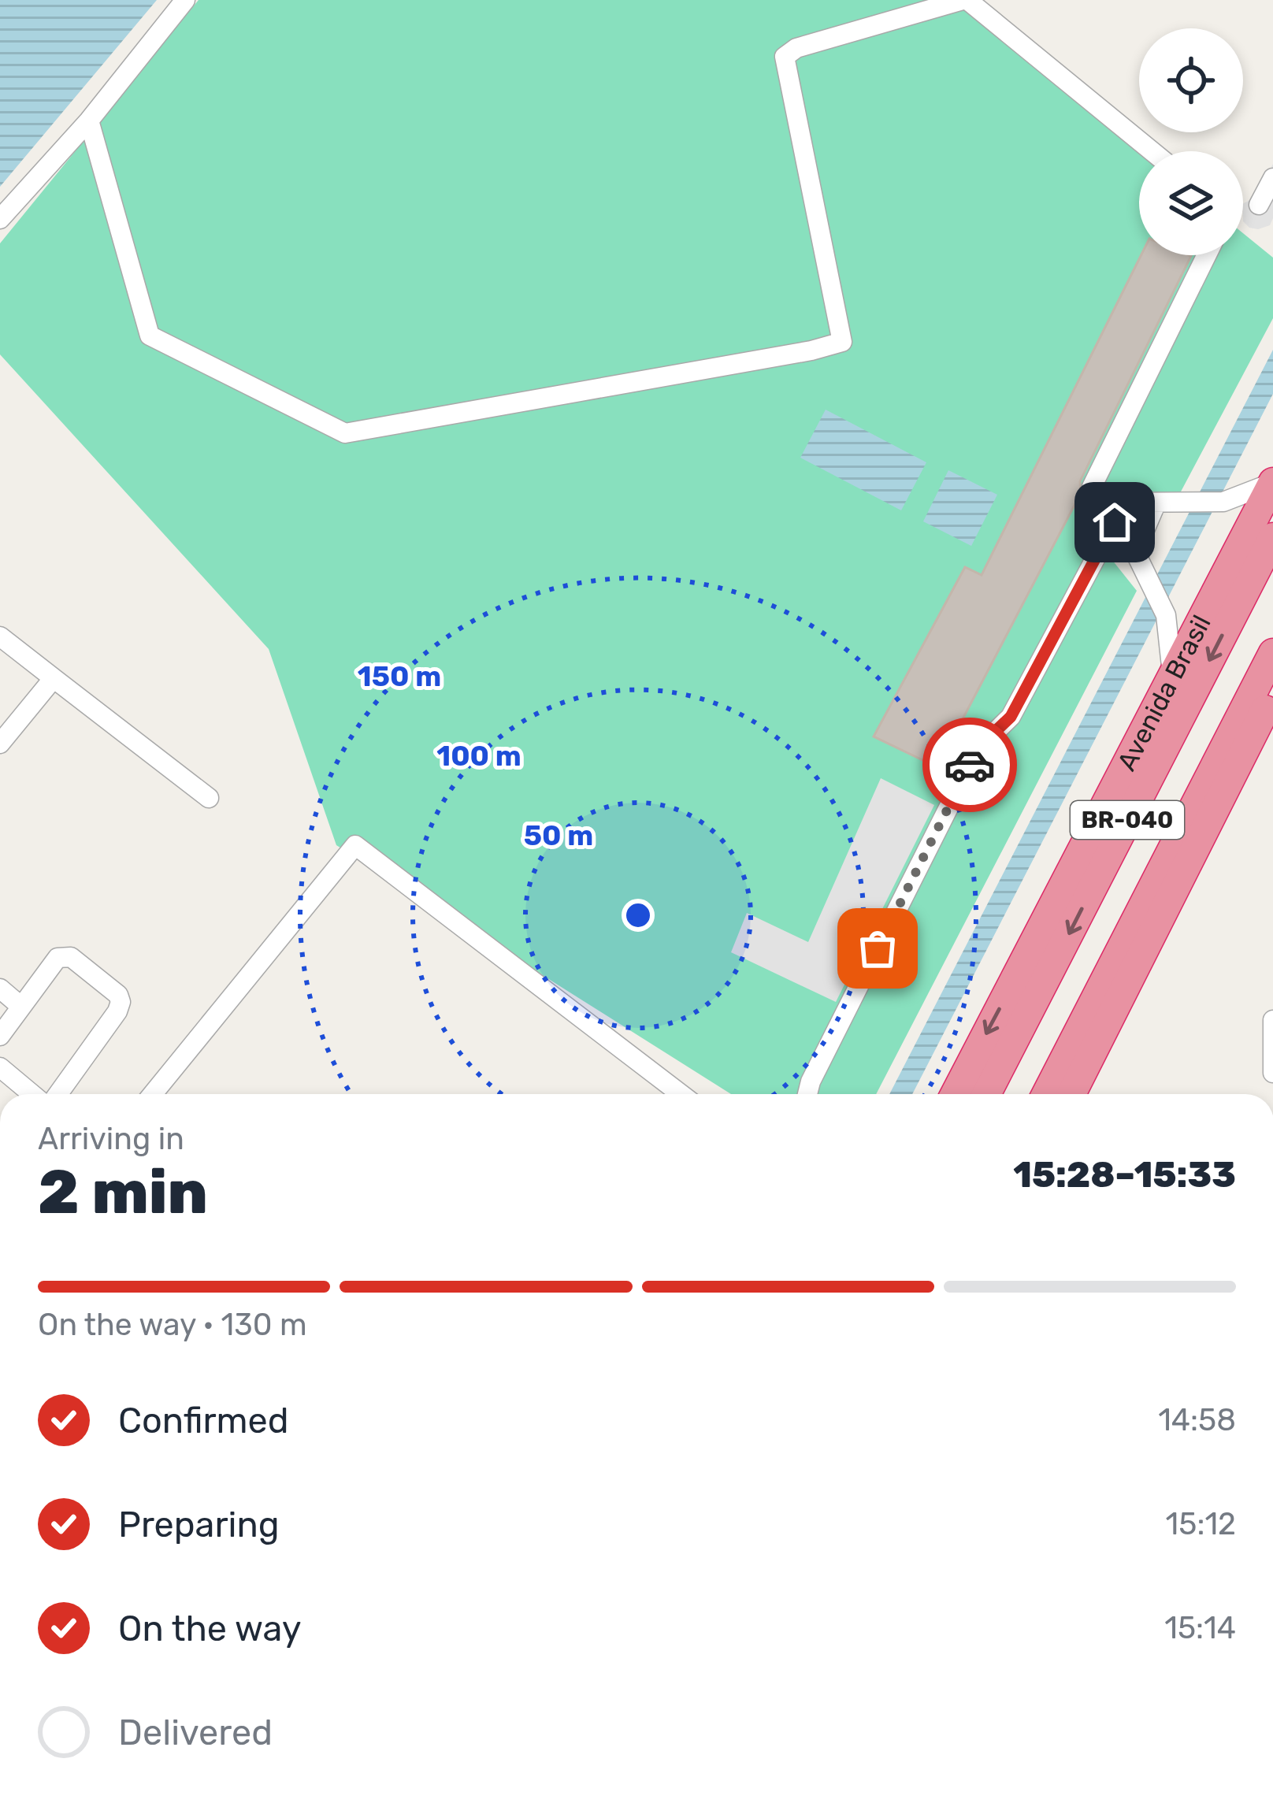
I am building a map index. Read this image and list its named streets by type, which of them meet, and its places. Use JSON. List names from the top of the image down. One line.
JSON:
{"streets":{"highway":["Avenida Brasil","BR-040"]},"page":{"heading":["2 min","Arriving in","15:28–15:33"],"bar":"On the way · 130 m","list":[["Confirmed","14:58"],["Preparing","15:12"],["On the way","15:14"],"Delivered"]},"rings":["150 m","100 m","50 m"]}
